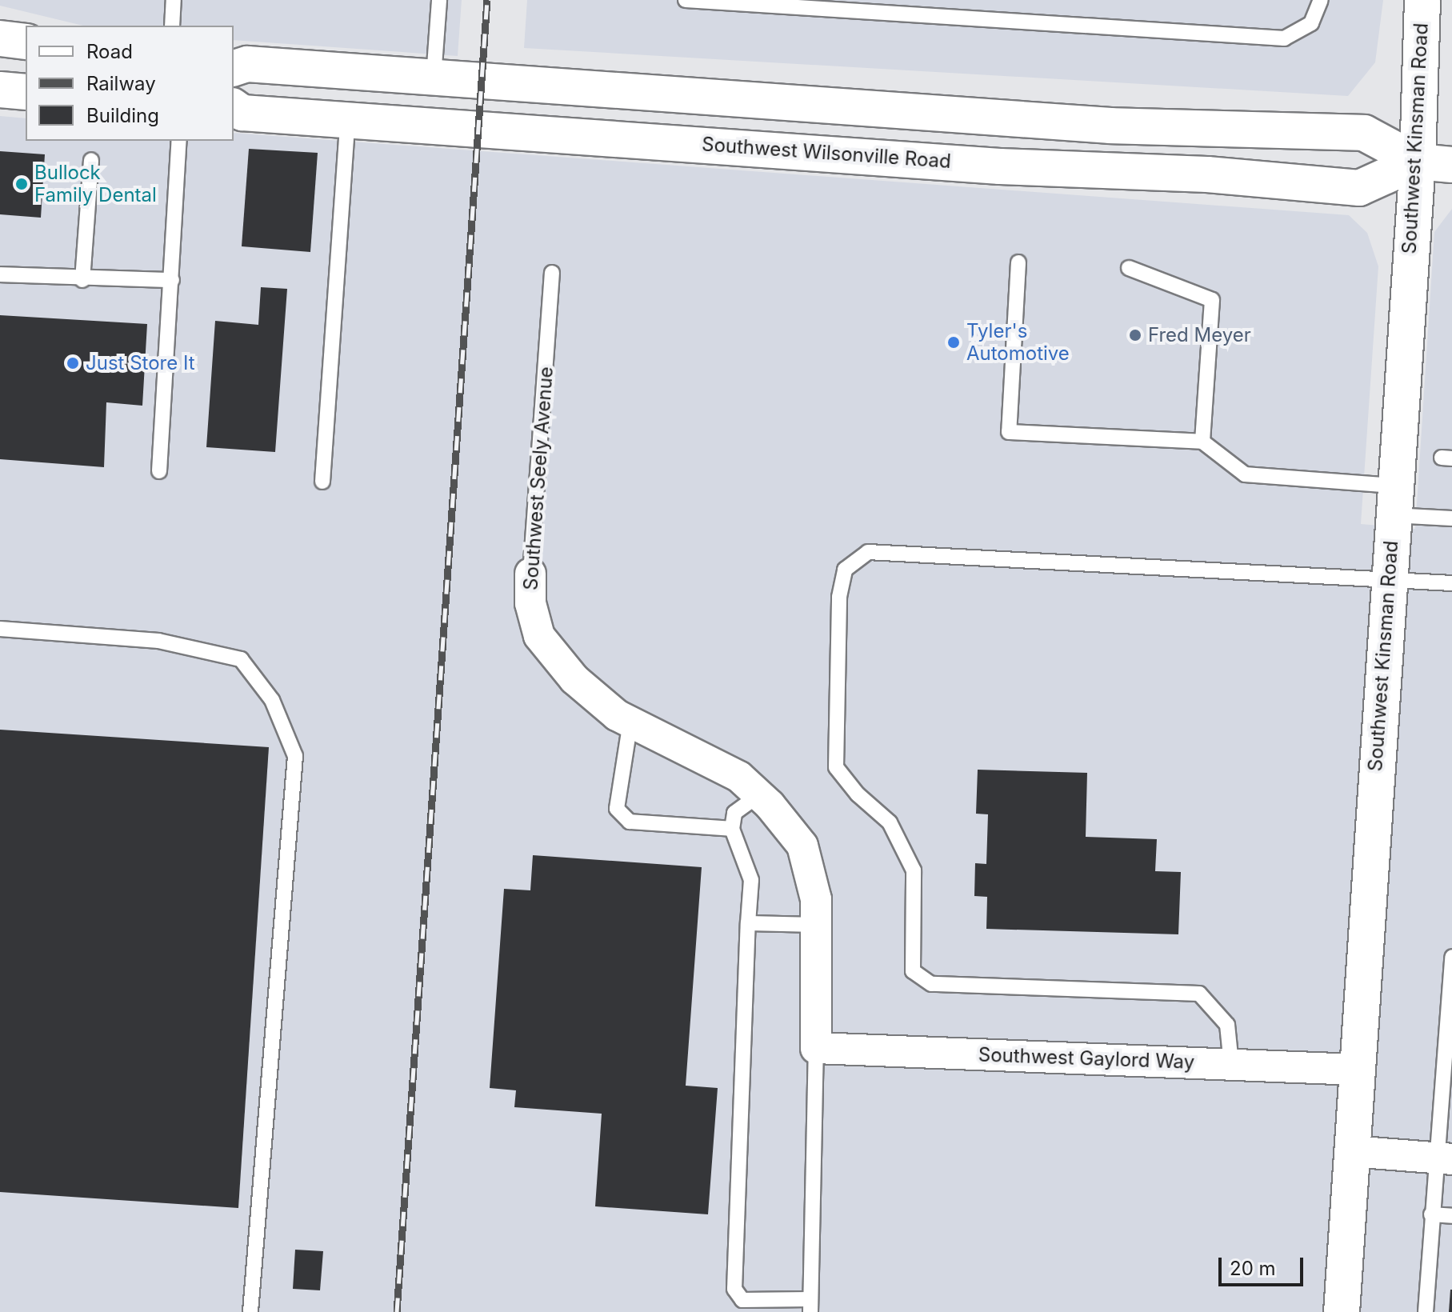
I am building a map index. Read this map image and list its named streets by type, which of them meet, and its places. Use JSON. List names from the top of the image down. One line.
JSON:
{"streets":{"main road":["Southwest Kinsman Road","Southwest Wilsonville Road"],"street":["Southwest Seely Avenue","Southwest Gaylord Way"]},"crossings":[["Southwest Kinsman Road","Southwest Wilsonville Road"],["Southwest Kinsman Road","Southwest Gaylord Way"],["Southwest Seely Avenue","Southwest Gaylord Way"]],"places":["Bullock Family Dental","Fred Meyer","Tyler's Automotive","Just Store It"],"legend":["Road","Railway","Building"],"scale_bar":"20 m"}
